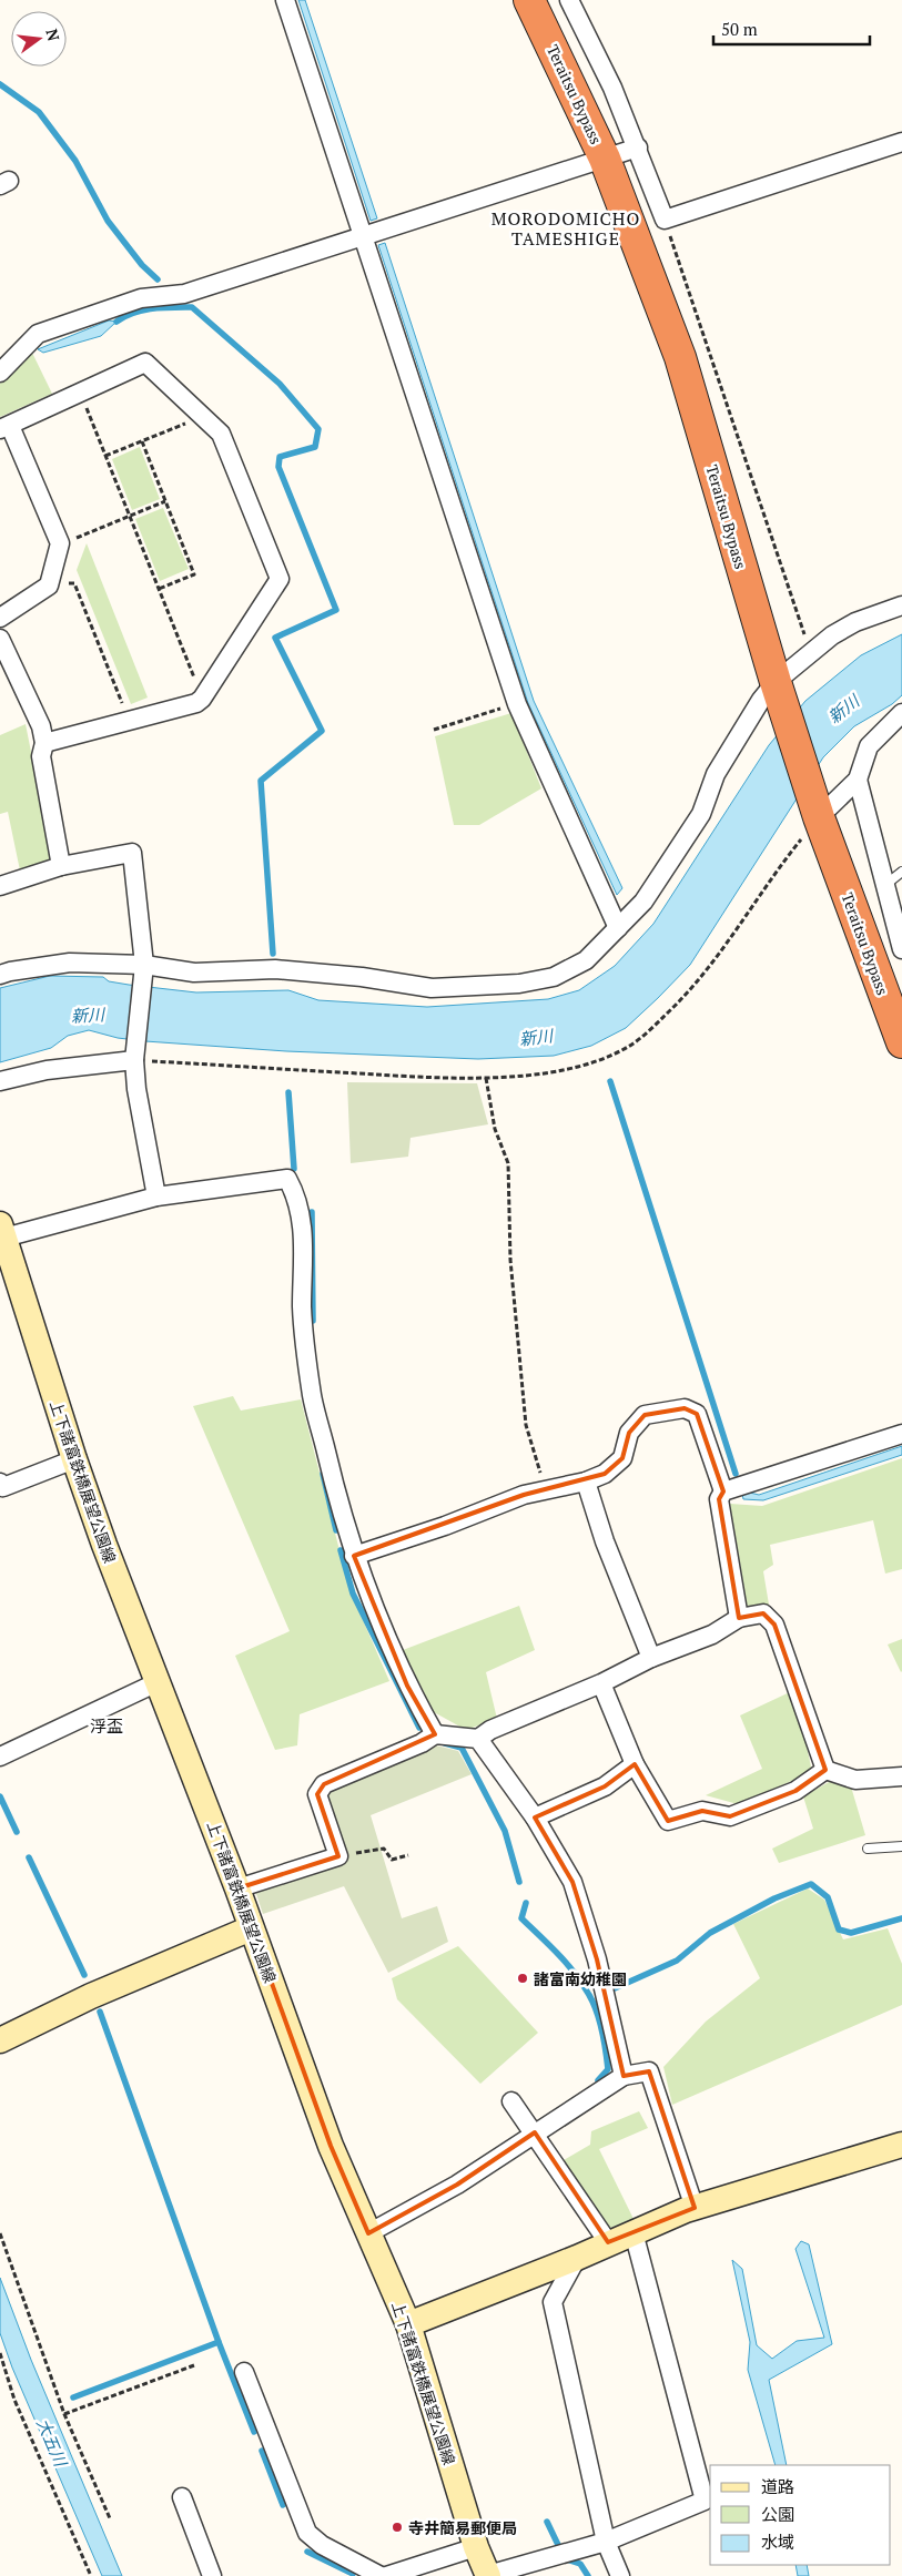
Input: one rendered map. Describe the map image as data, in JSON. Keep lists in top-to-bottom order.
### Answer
{
  "streets": {
    "highway": ["Teraitsu Bypass"],
    "street": ["上下諸富鉄橋展望公園線"]
  },
  "districts": ["MORODOMICHO TAMESHIGE", "浮盃"],
  "water": ["新川", "大五川"],
  "places": ["諸富南幼稚園", "寺井簡易郵便局"],
  "legend": ["道路", "公園", "水域"],
  "scale_bar": "50 m",
  "north": "right"
}
